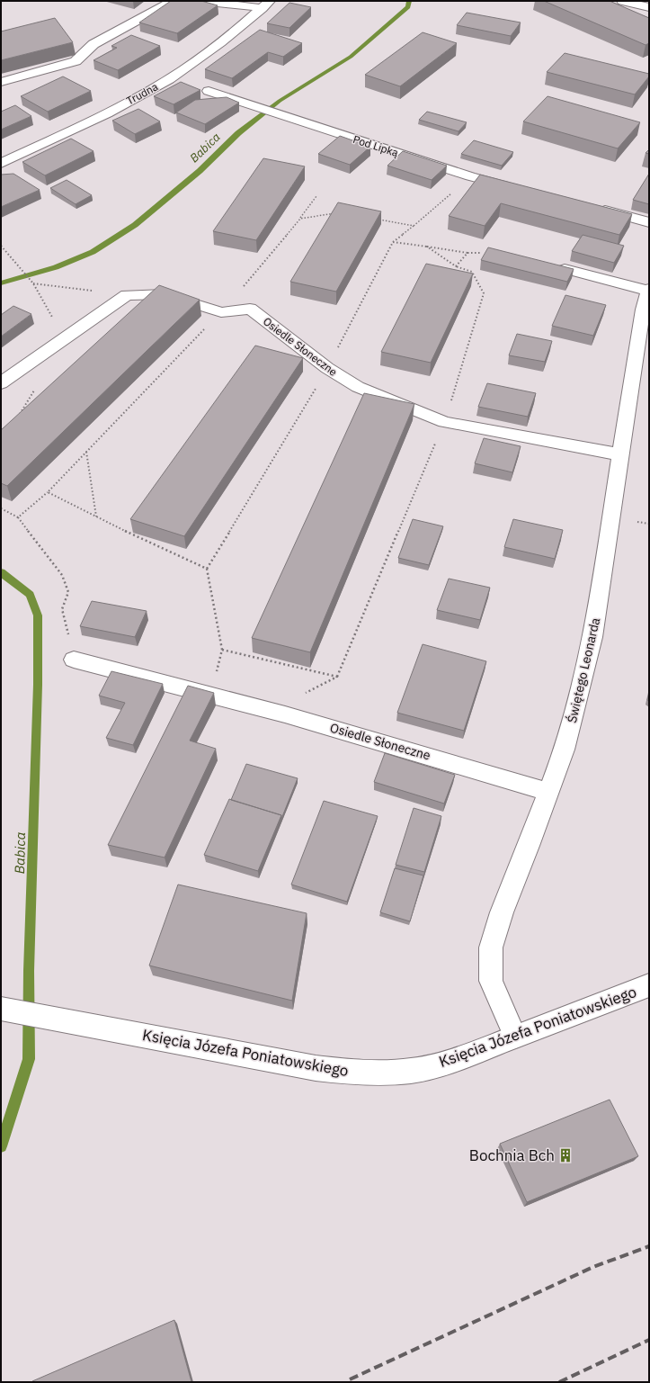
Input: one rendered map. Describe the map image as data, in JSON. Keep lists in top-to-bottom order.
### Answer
{
  "streets": {
    "street": [
      "Trudna",
      "Pod Lipką",
      "Osiedle Słoneczne",
      "Świętego Leonarda",
      "Księcia Józefa Poniatowskiego"
    ]
  },
  "crossings": [
    ["Osiedle Słoneczne", "Świętego Leonarda"],
    ["Świętego Leonarda", "Księcia Józefa Poniatowskiego"]
  ],
  "water": ["Babica"],
  "places": {
    "building": ["Bochnia Bch"]
  }
}
